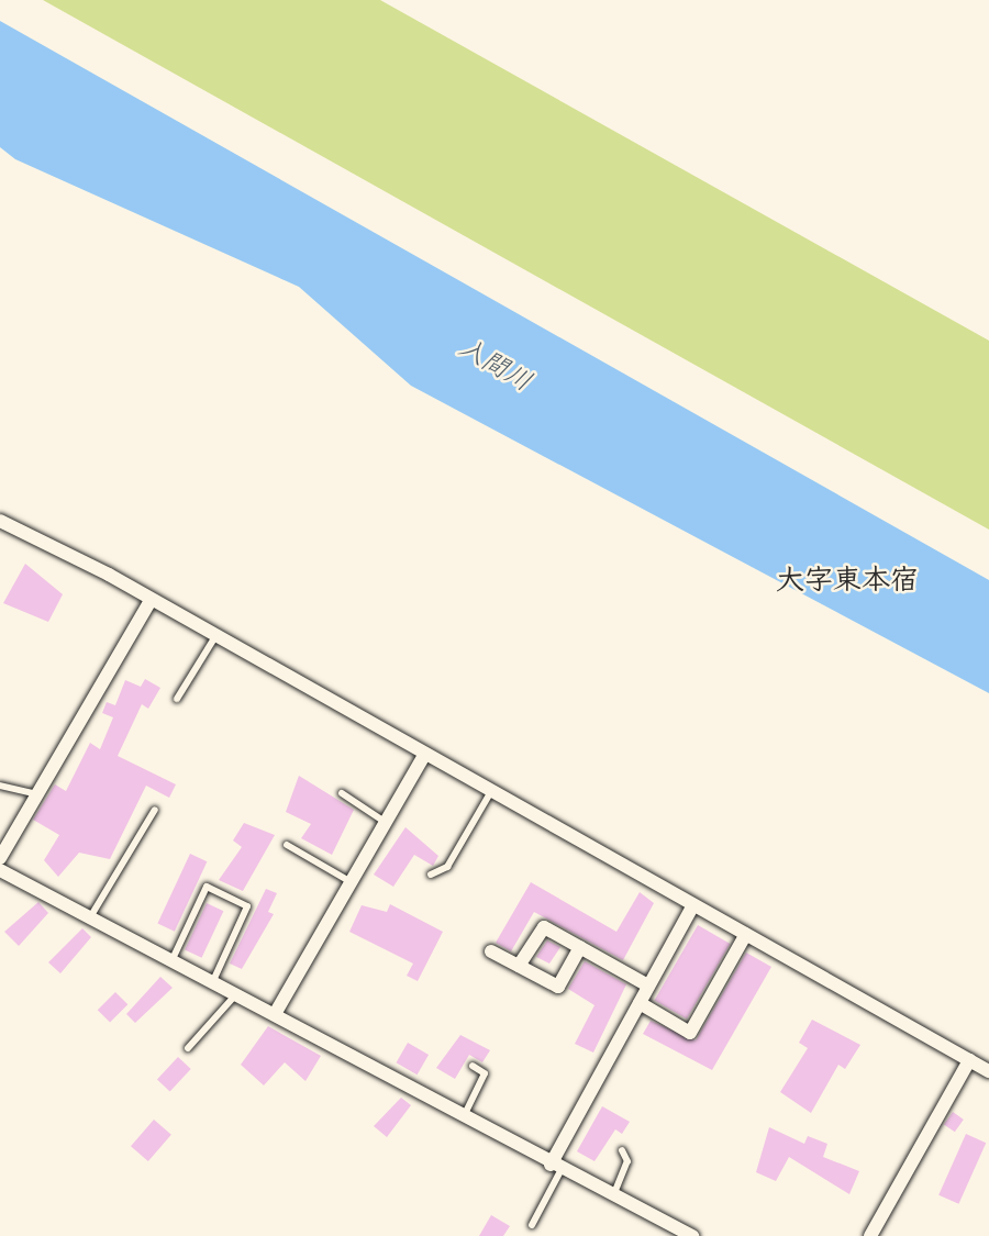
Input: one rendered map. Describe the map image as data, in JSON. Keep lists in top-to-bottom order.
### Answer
{
  "districts": ["大字東本宿"],
  "water": ["入間川"]
}
